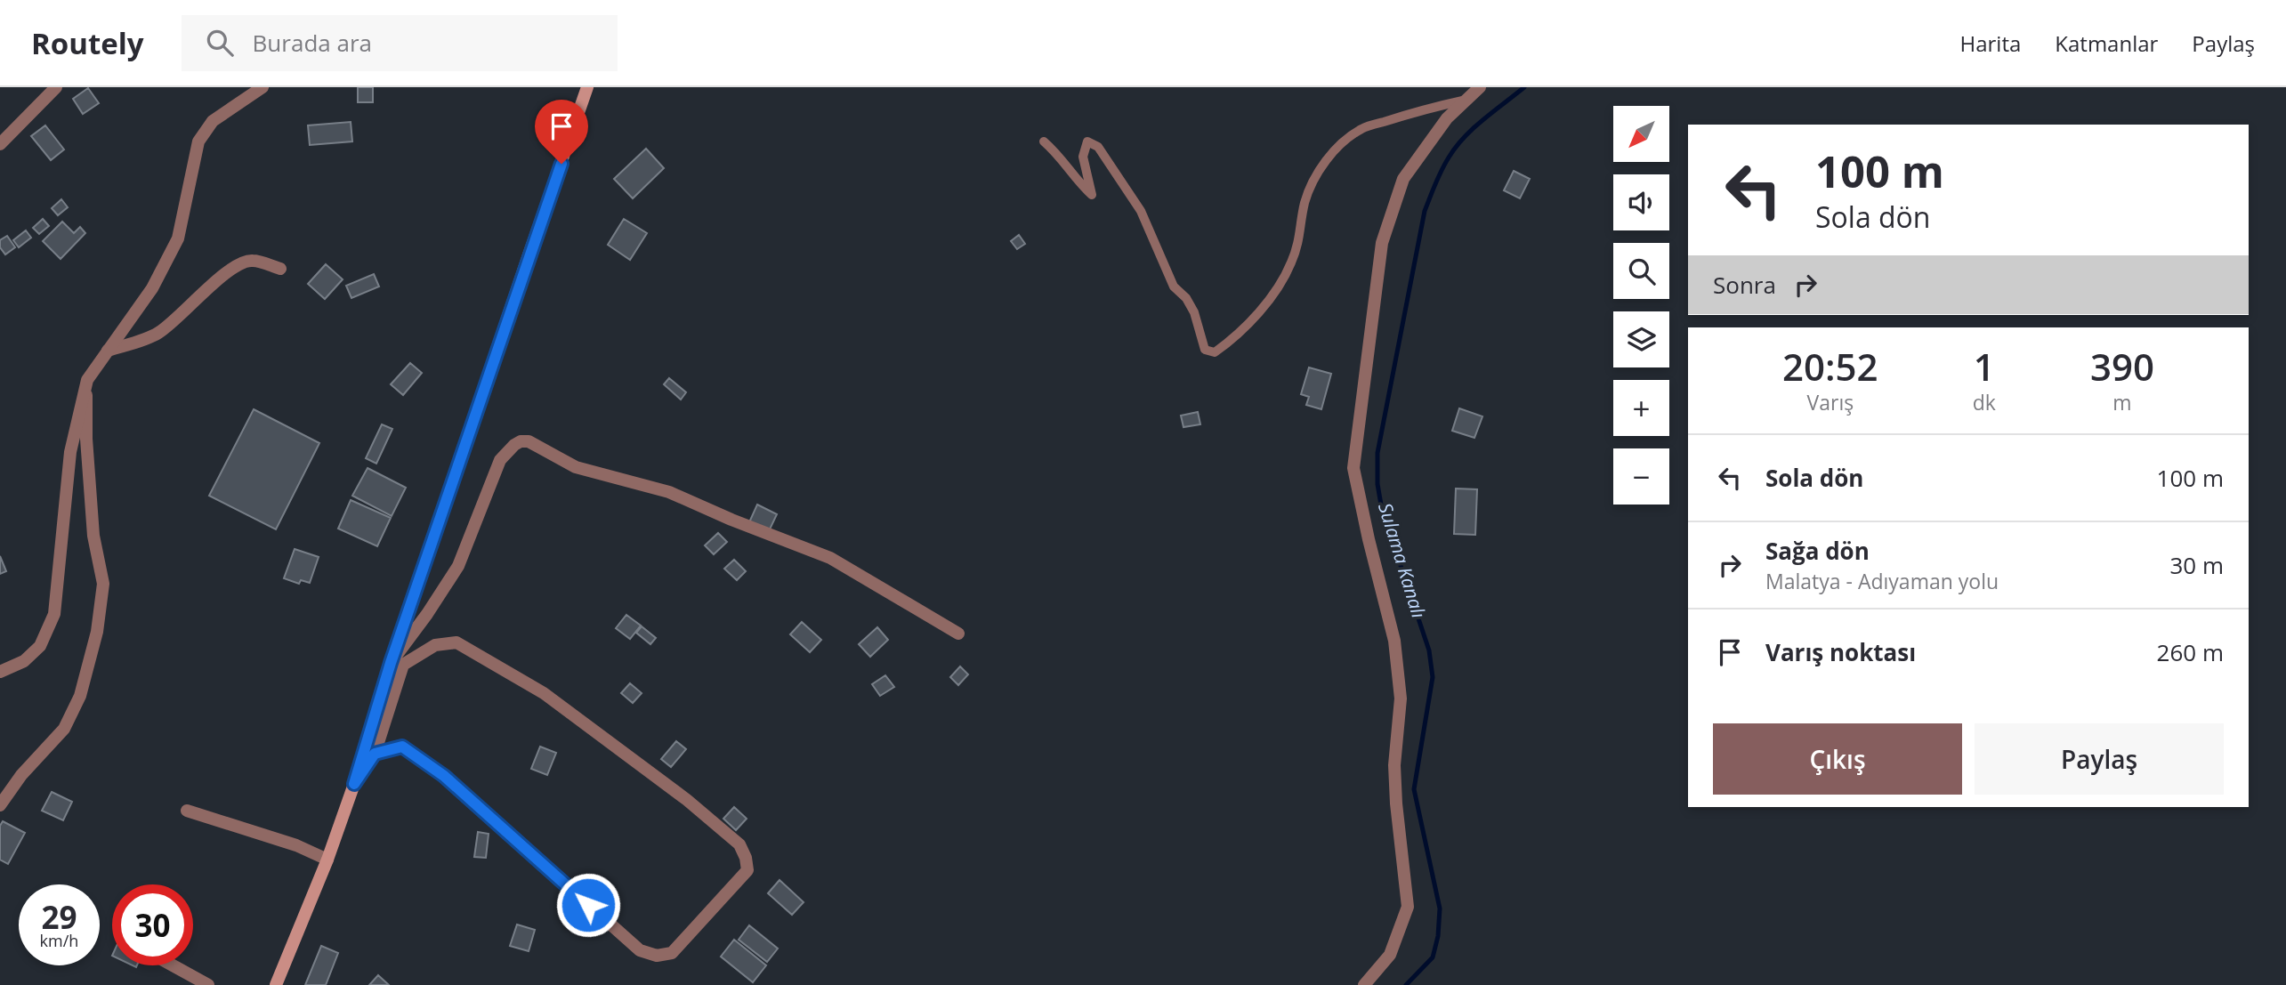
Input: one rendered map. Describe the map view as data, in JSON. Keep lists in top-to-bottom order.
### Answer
{
  "water": ["Sulama Kanalı"],
  "north": "bottom left",
  "page": {
    "header": "Routely",
    "search": "Burada ara",
    "nav": ["Harita", "Katmanlar", "Paylaş"],
    "map_buttons": ["+", "−"],
    "turn": ["100 m", "Sola dön"],
    "then": "Sonra",
    "eta": [
      "20:52",
      "Varış",
      "1",
      "dk",
      "390",
      "m"
    ],
    "list": [
      {
        "name": "Sola dön",
        "value": "100 m"
      },
      {
        "name": "Sağa dön",
        "note": "Malatya - Adıyaman yolu",
        "value": "30 m"
      },
      {
        "name": "Varış noktası",
        "value": "260 m"
      }
    ],
    "buttons": ["Çıkış", "Paylaş"],
    "speed": "29 km/h",
    "limit": "30"
  }
}
